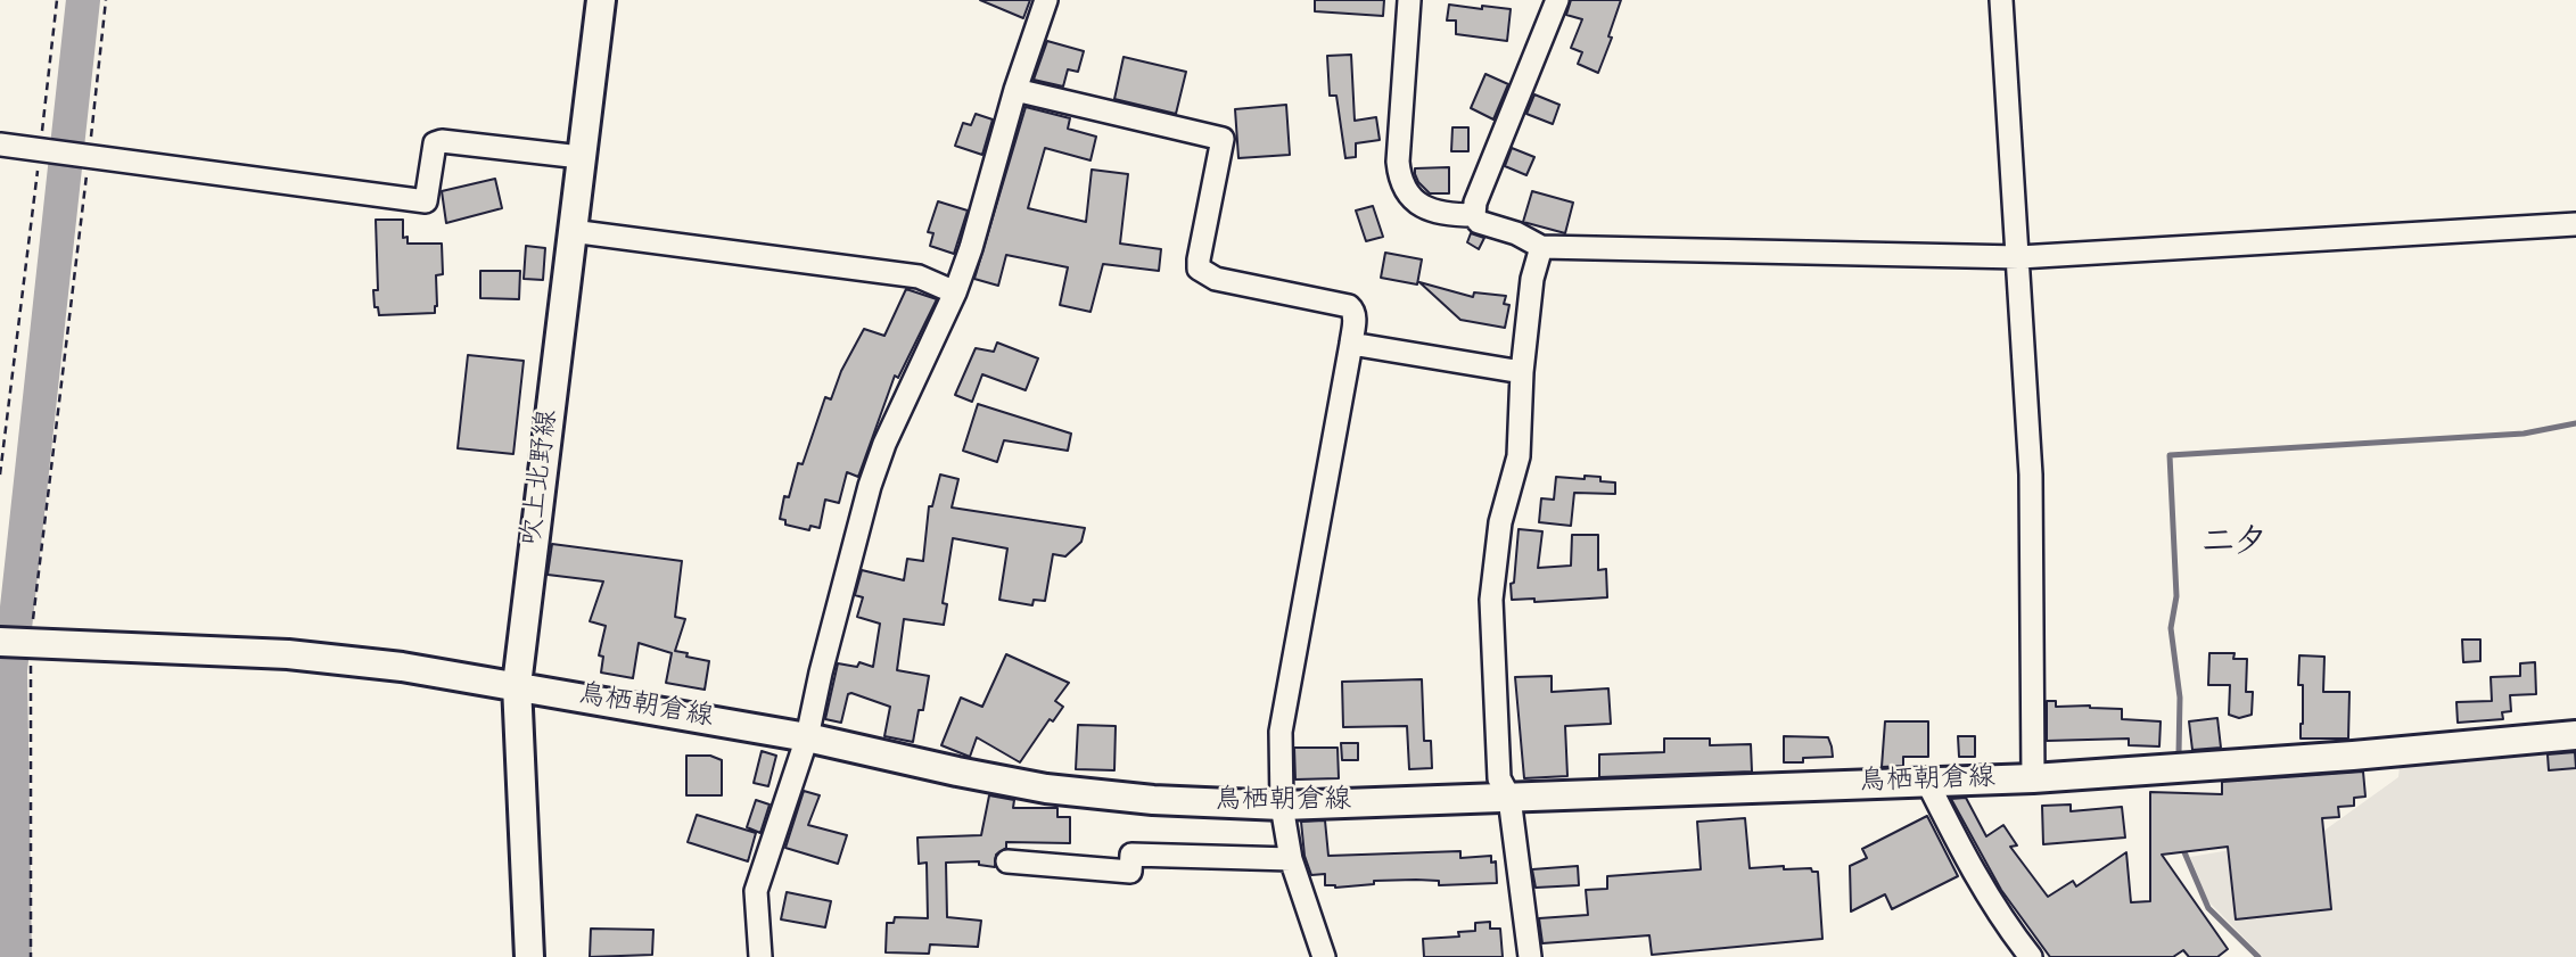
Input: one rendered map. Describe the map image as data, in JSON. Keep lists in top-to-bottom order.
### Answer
{
  "streets": {
    "main road": ["吹上北野線", "鳥栖朝倉線"]
  },
  "crossings": [
    ["吹上北野線", "鳥栖朝倉線"]
  ],
  "districts": ["二夕"]
}
